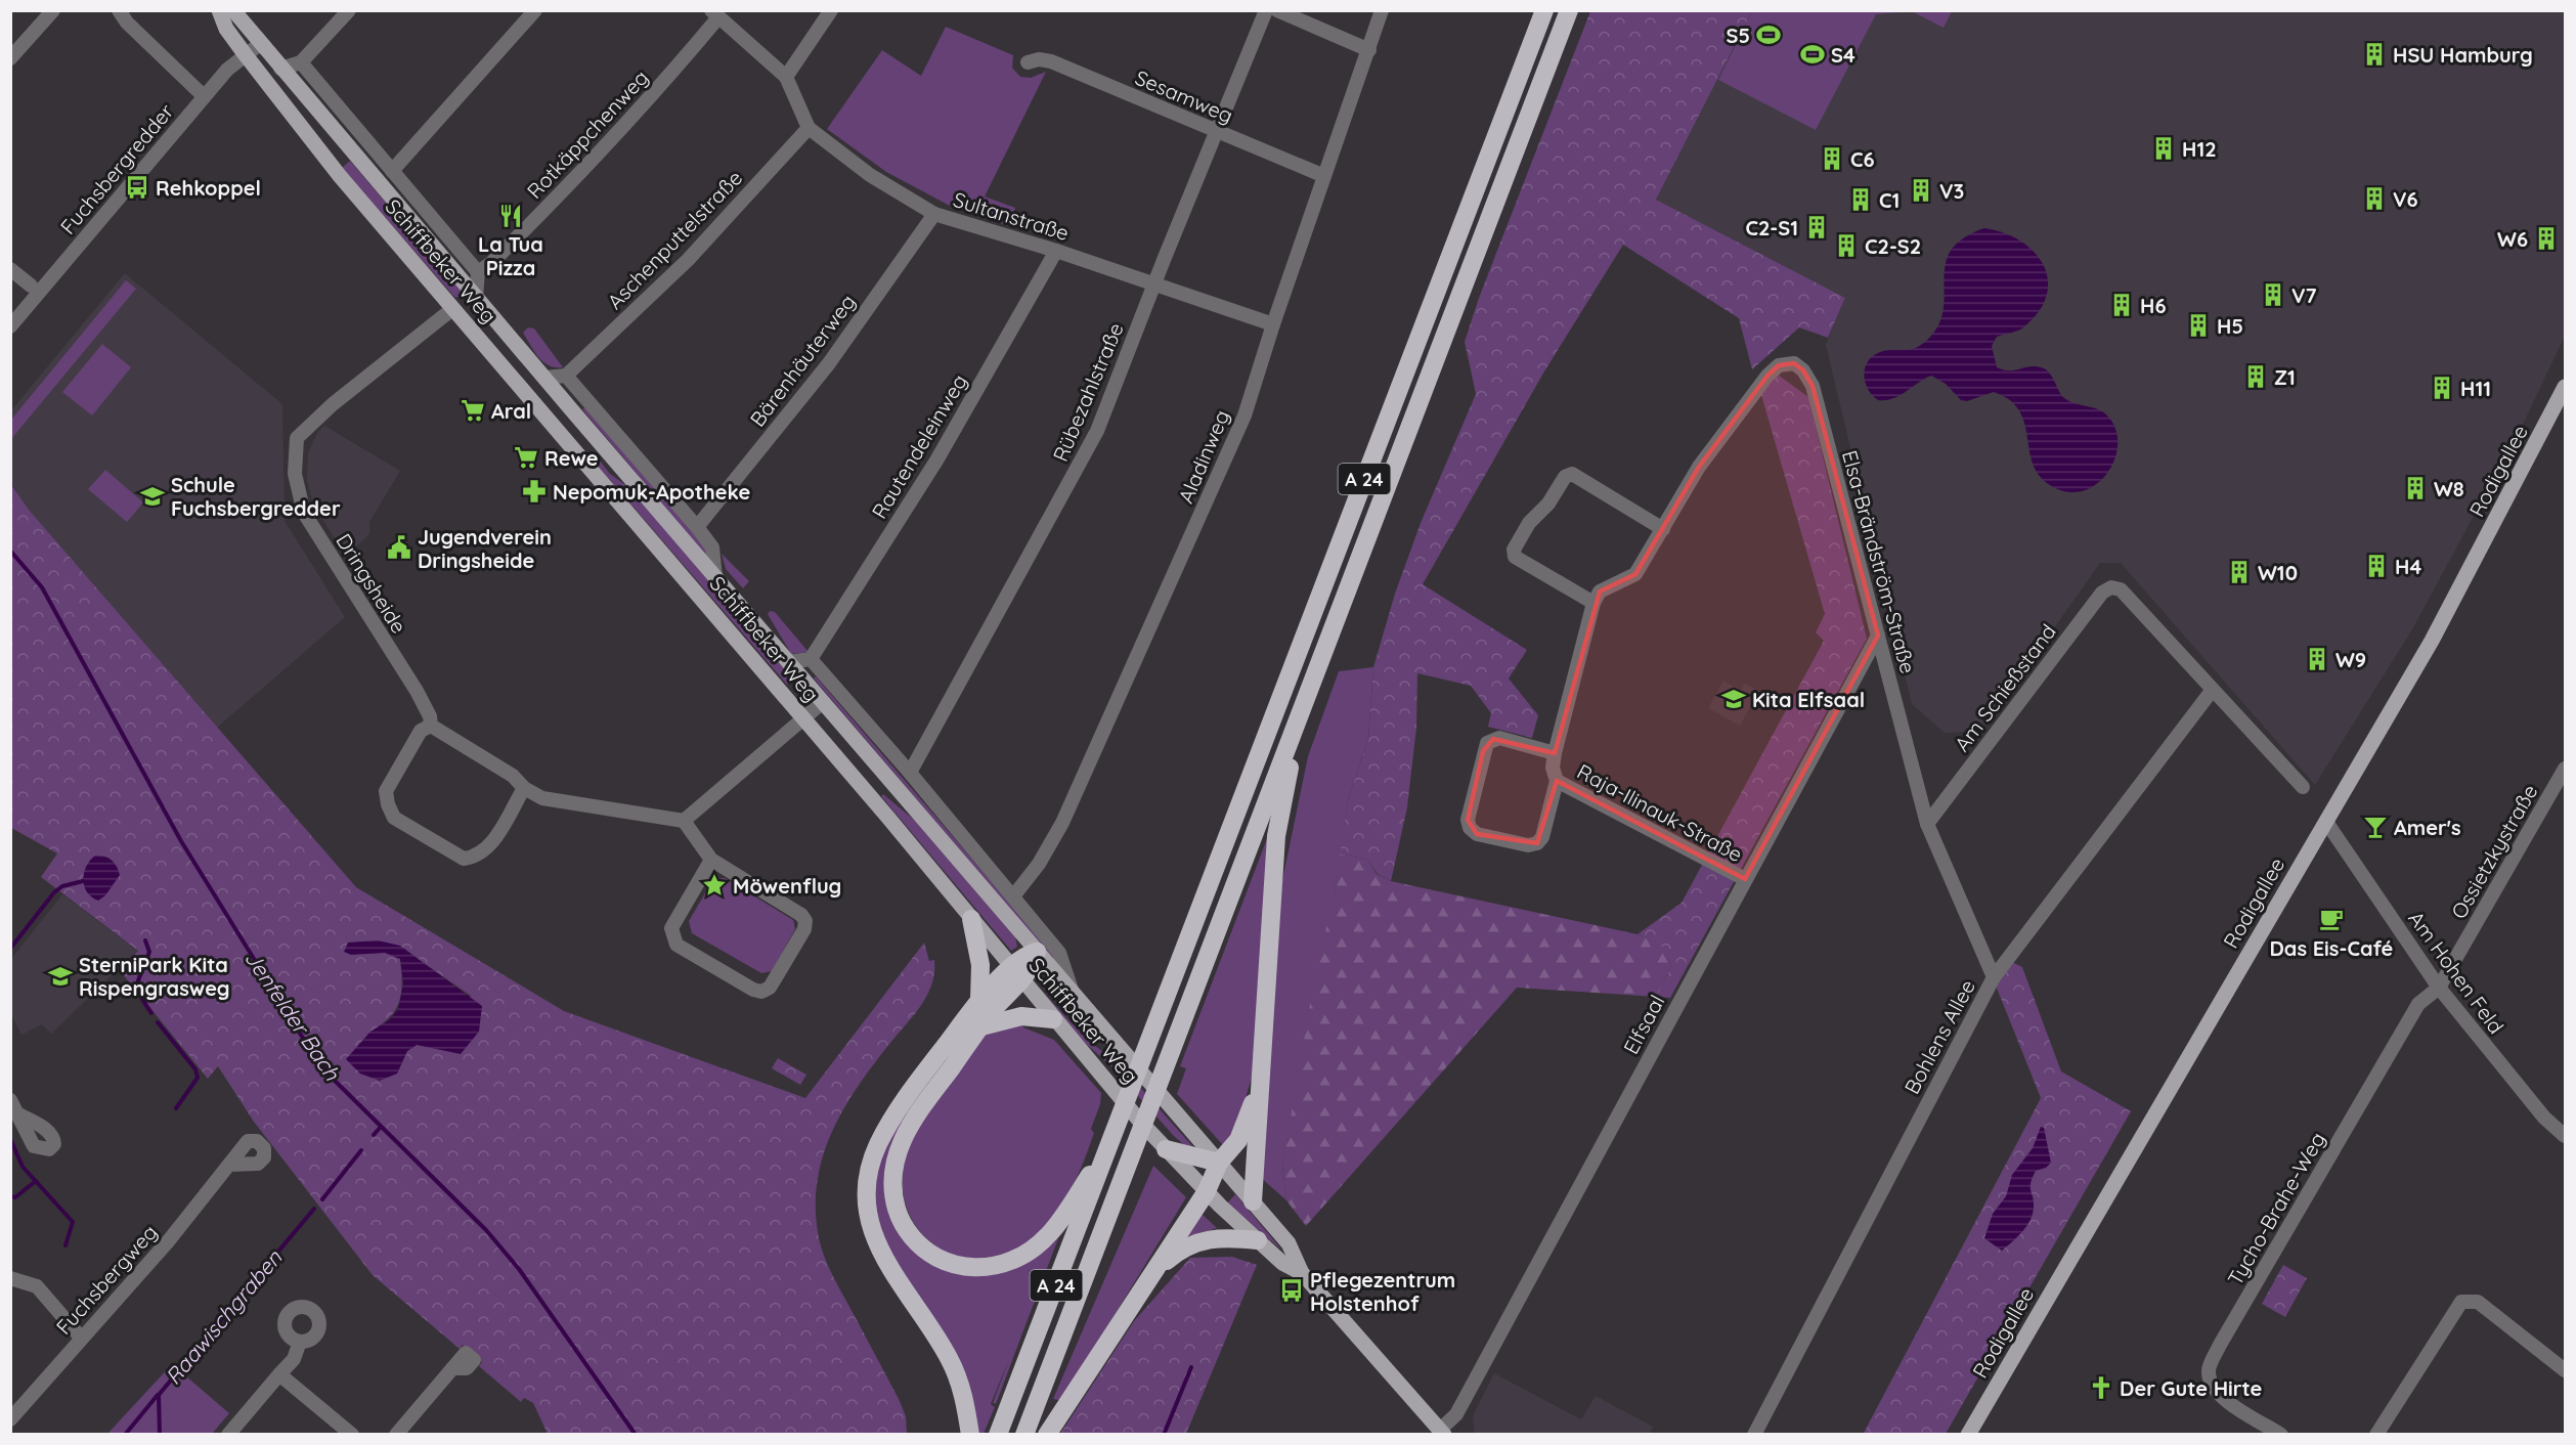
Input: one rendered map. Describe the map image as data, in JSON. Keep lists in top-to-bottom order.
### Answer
{
  "streets": {
    "highway": ["A 24"],
    "main road": ["Schiffbeker Weg", "Rodigallee"],
    "street": [
      "Sesamweg",
      "Rotkäppchenweg",
      "Fuchsbergredder",
      "Sultanstraße",
      "Aschenputtelstraße",
      "Bärenhäuterweg",
      "Rübezahlstraße",
      "Rautendeleinweg",
      "Aladinweg",
      "Elsa-Brändström-Straße",
      "Dringsheide",
      "Am Schießstand",
      "Raja-Ilinauk-Straße",
      "Ossietzkystraße",
      "Am Hohen Feld",
      "Elfsaal",
      "Bohlens Allee",
      "Tycho-Brahe-Weg",
      "Fuchsbergweg"
    ]
  },
  "crossings": [
    ["Sesamweg", "Rübezahlstraße"],
    ["Sesamweg", "Aladinweg"],
    ["Rotkäppchenweg", "Schiffbeker Weg"],
    ["Fuchsbergredder", "Schiffbeker Weg"],
    ["Sultanstraße", "Aschenputtelstraße"],
    ["Sultanstraße", "Bärenhäuterweg"],
    ["Sultanstraße", "Rübezahlstraße"],
    ["Sultanstraße", "Rautendeleinweg"],
    ["Sultanstraße", "Aladinweg"],
    ["Aschenputtelstraße", "Schiffbeker Weg"],
    ["Schiffbeker Weg", "Bärenhäuterweg"],
    ["Schiffbeker Weg", "Rübezahlstraße"],
    ["Schiffbeker Weg", "Rautendeleinweg"],
    ["Schiffbeker Weg", "Aladinweg"],
    ["Schiffbeker Weg", "Dringsheide"],
    ["Schiffbeker Weg", "Elfsaal"],
    ["Rodigallee", "Am Hohen Feld"],
    ["Elsa-Brändström-Straße", "Am Schießstand"],
    ["Elsa-Brändström-Straße", "Elfsaal"],
    ["Elsa-Brändström-Straße", "Bohlens Allee"],
    ["Am Schießstand", "Bohlens Allee"],
    ["Raja-Ilinauk-Straße", "Elfsaal"],
    ["Ossietzkystraße", "Am Hohen Feld"],
    ["Ossietzkystraße", "Tycho-Brahe-Weg"],
    ["Am Hohen Feld", "Tycho-Brahe-Weg"]
  ],
  "water": ["Jenfelder Bach", "Raawischgraben"],
  "places": {
    "sports": ["S5", "S4"],
    "building": [
      "HSU Hamburg",
      "H12",
      "C6",
      "V3",
      "V6",
      "C1",
      "C2-S1",
      "W6",
      "C2-S2",
      "V7",
      "H6",
      "H5",
      "Z1",
      "H11",
      "W8",
      "H4",
      "W10",
      "W9"
    ],
    "bus stop": ["Rehkoppel", "Pflegezentrum Holstenhof"],
    "restaurant": ["La Tua Pizza"],
    "supermarket": ["Aral", "Rewe"],
    "pharmacy": ["Nepomuk-Apotheke"],
    "school or university": ["Schule Fuchsbergredder", "Kita Elfsaal", "SterniPark Kita Rispengrasweg"],
    "public building": ["Jugendverein Dringsheide"],
    "bar": ["Amer's"],
    "place": ["Möwenflug"],
    "cafe": ["Das Eis-Café"],
    "church": ["Der Gute Hirte"]
  }
}
